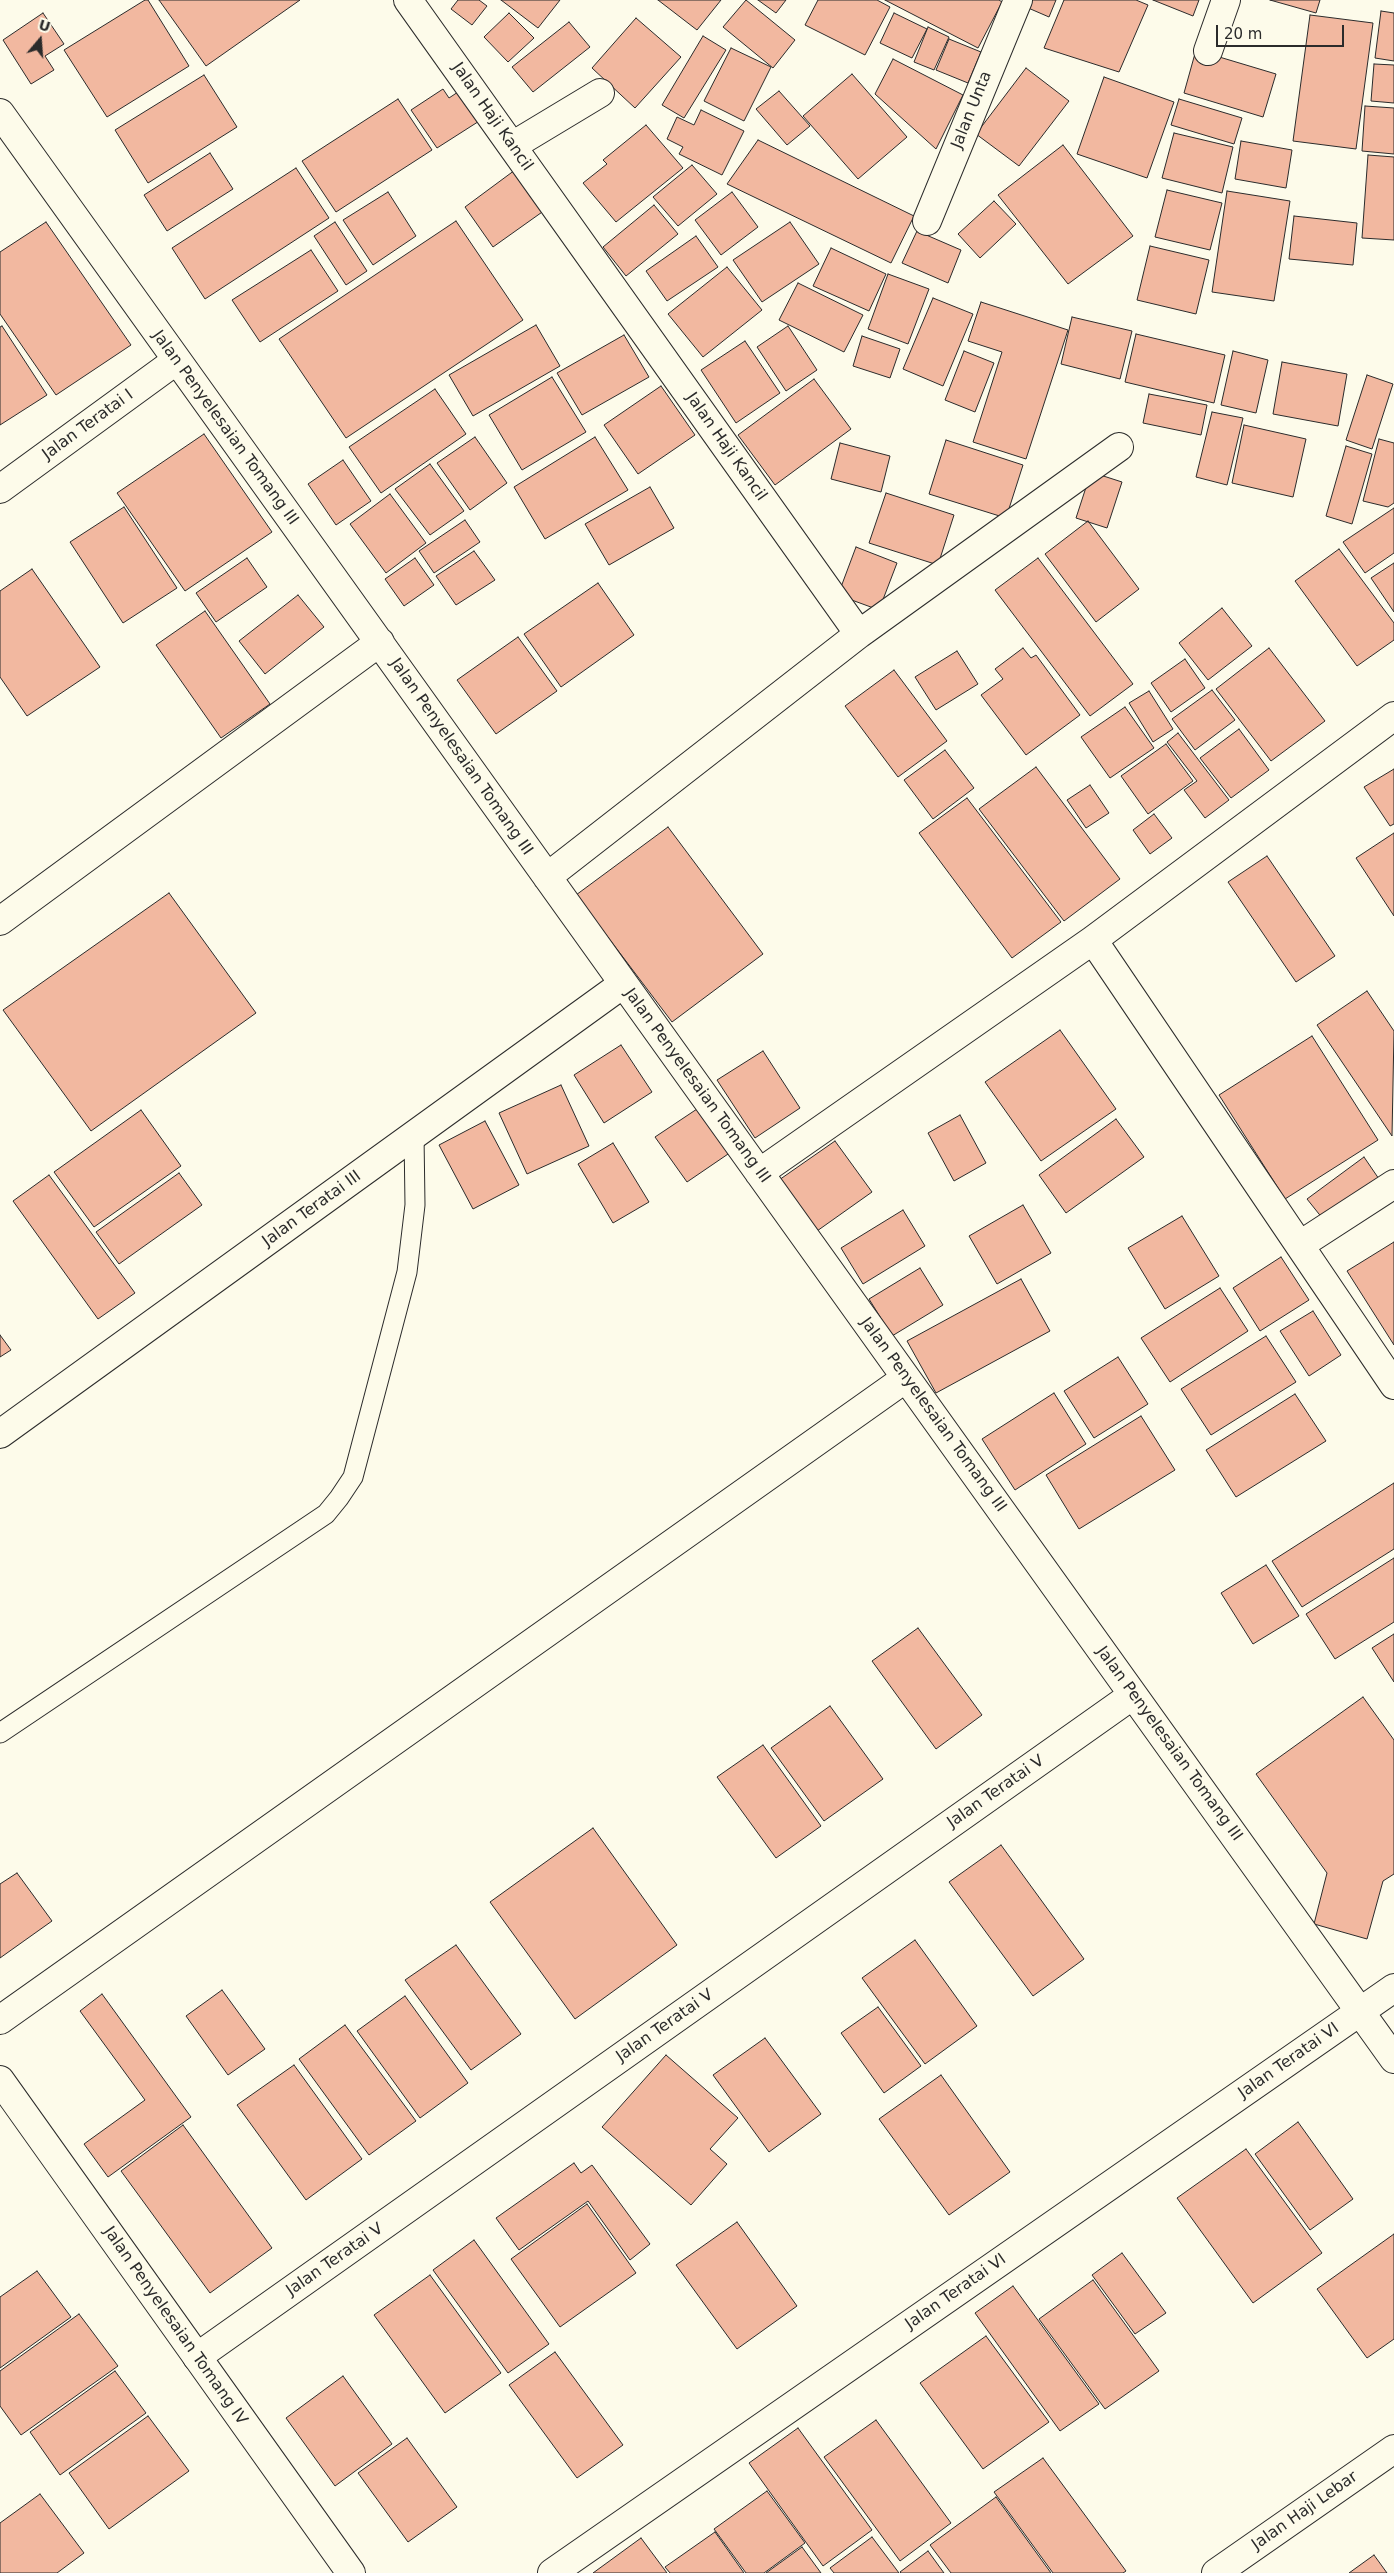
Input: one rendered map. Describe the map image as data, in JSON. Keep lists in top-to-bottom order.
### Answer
{
  "streets": {
    "street": [
      "Jalan Unta",
      "Jalan Haji Kancil",
      "Jalan Teratai I",
      "Jalan Penyelesaian Tomang III",
      "Jalan Teratai III",
      "Jalan Teratai V",
      "Jalan Teratai VI",
      "Jalan Penyelesaian Tomang IV",
      "Jalan Haji Lebar"
    ]
  },
  "crossings": [
    ["Jalan Teratai I", "Jalan Penyelesaian Tomang III"],
    ["Jalan Penyelesaian Tomang III", "Jalan Teratai III"],
    ["Jalan Penyelesaian Tomang III", "Jalan Teratai V"],
    ["Jalan Penyelesaian Tomang III", "Jalan Teratai VI"],
    ["Jalan Teratai V", "Jalan Penyelesaian Tomang IV"]
  ],
  "scale_bar": "20 m",
  "north": "top"
}
